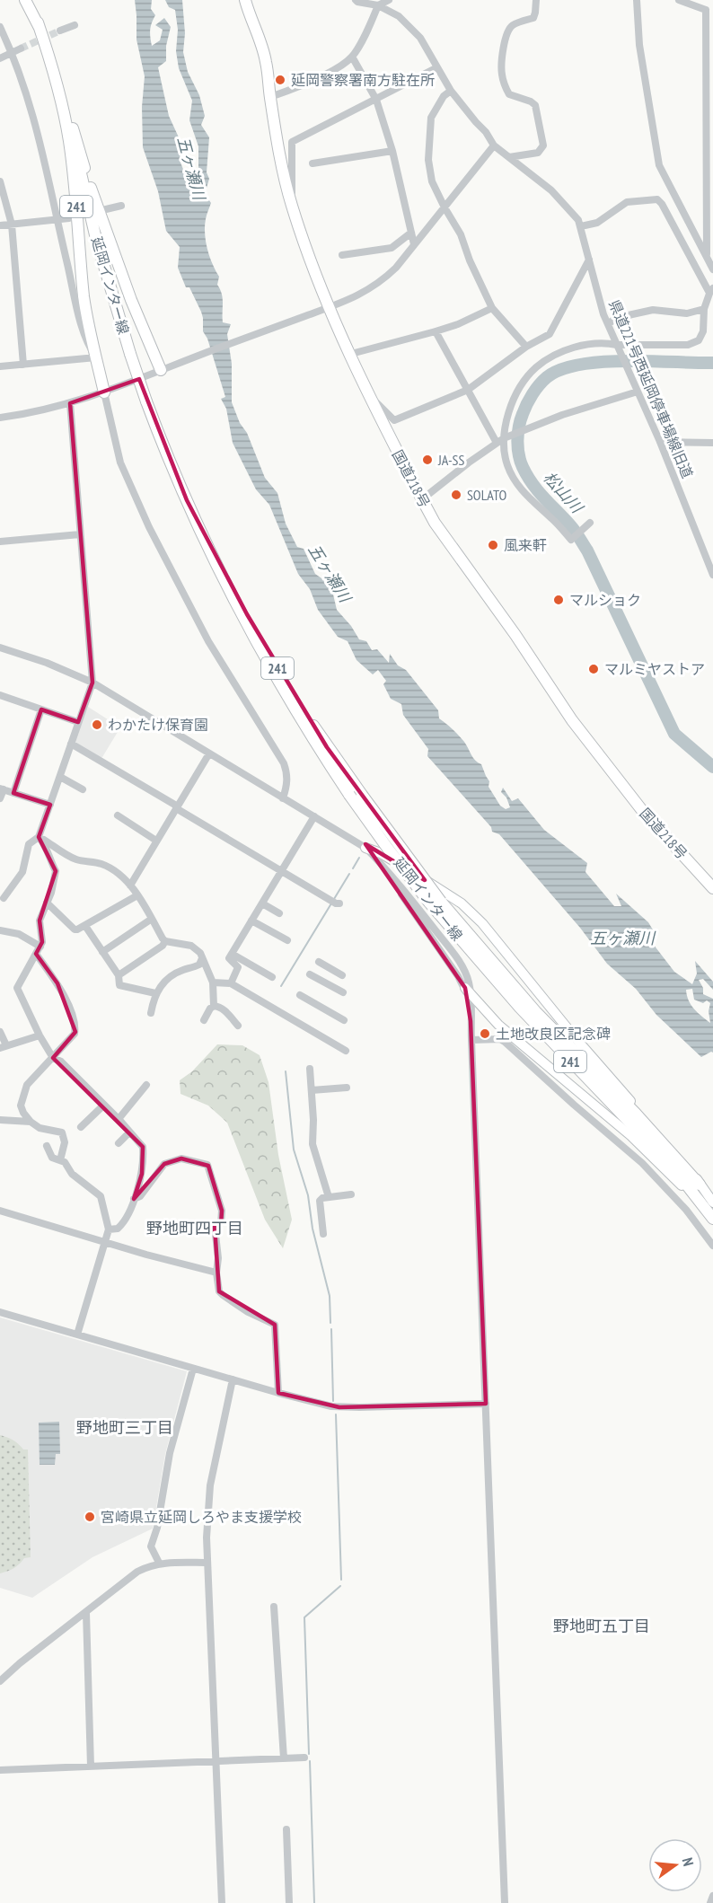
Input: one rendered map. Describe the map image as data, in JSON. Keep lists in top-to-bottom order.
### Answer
{
  "streets": {
    "highway": ["241", "延岡インター線", "国道218号"],
    "street": ["県道221号西延岡停車場線旧道"]
  },
  "crossings": [
    ["241", "延岡インター線"]
  ],
  "districts": ["野地町四丁目", "野地町三丁目", "野地町五丁目"],
  "water": ["五ヶ瀬川", "松山川"],
  "places": [
    "延岡警察署南方駐在所",
    "JA-SS",
    "SOLATO",
    "風来軒",
    "マルショク",
    "マルミヤストア",
    "わかたけ保育園",
    "土地改良区記念碑",
    "宮崎県立延岡しろやま支援学校"
  ],
  "north": "right"
}
